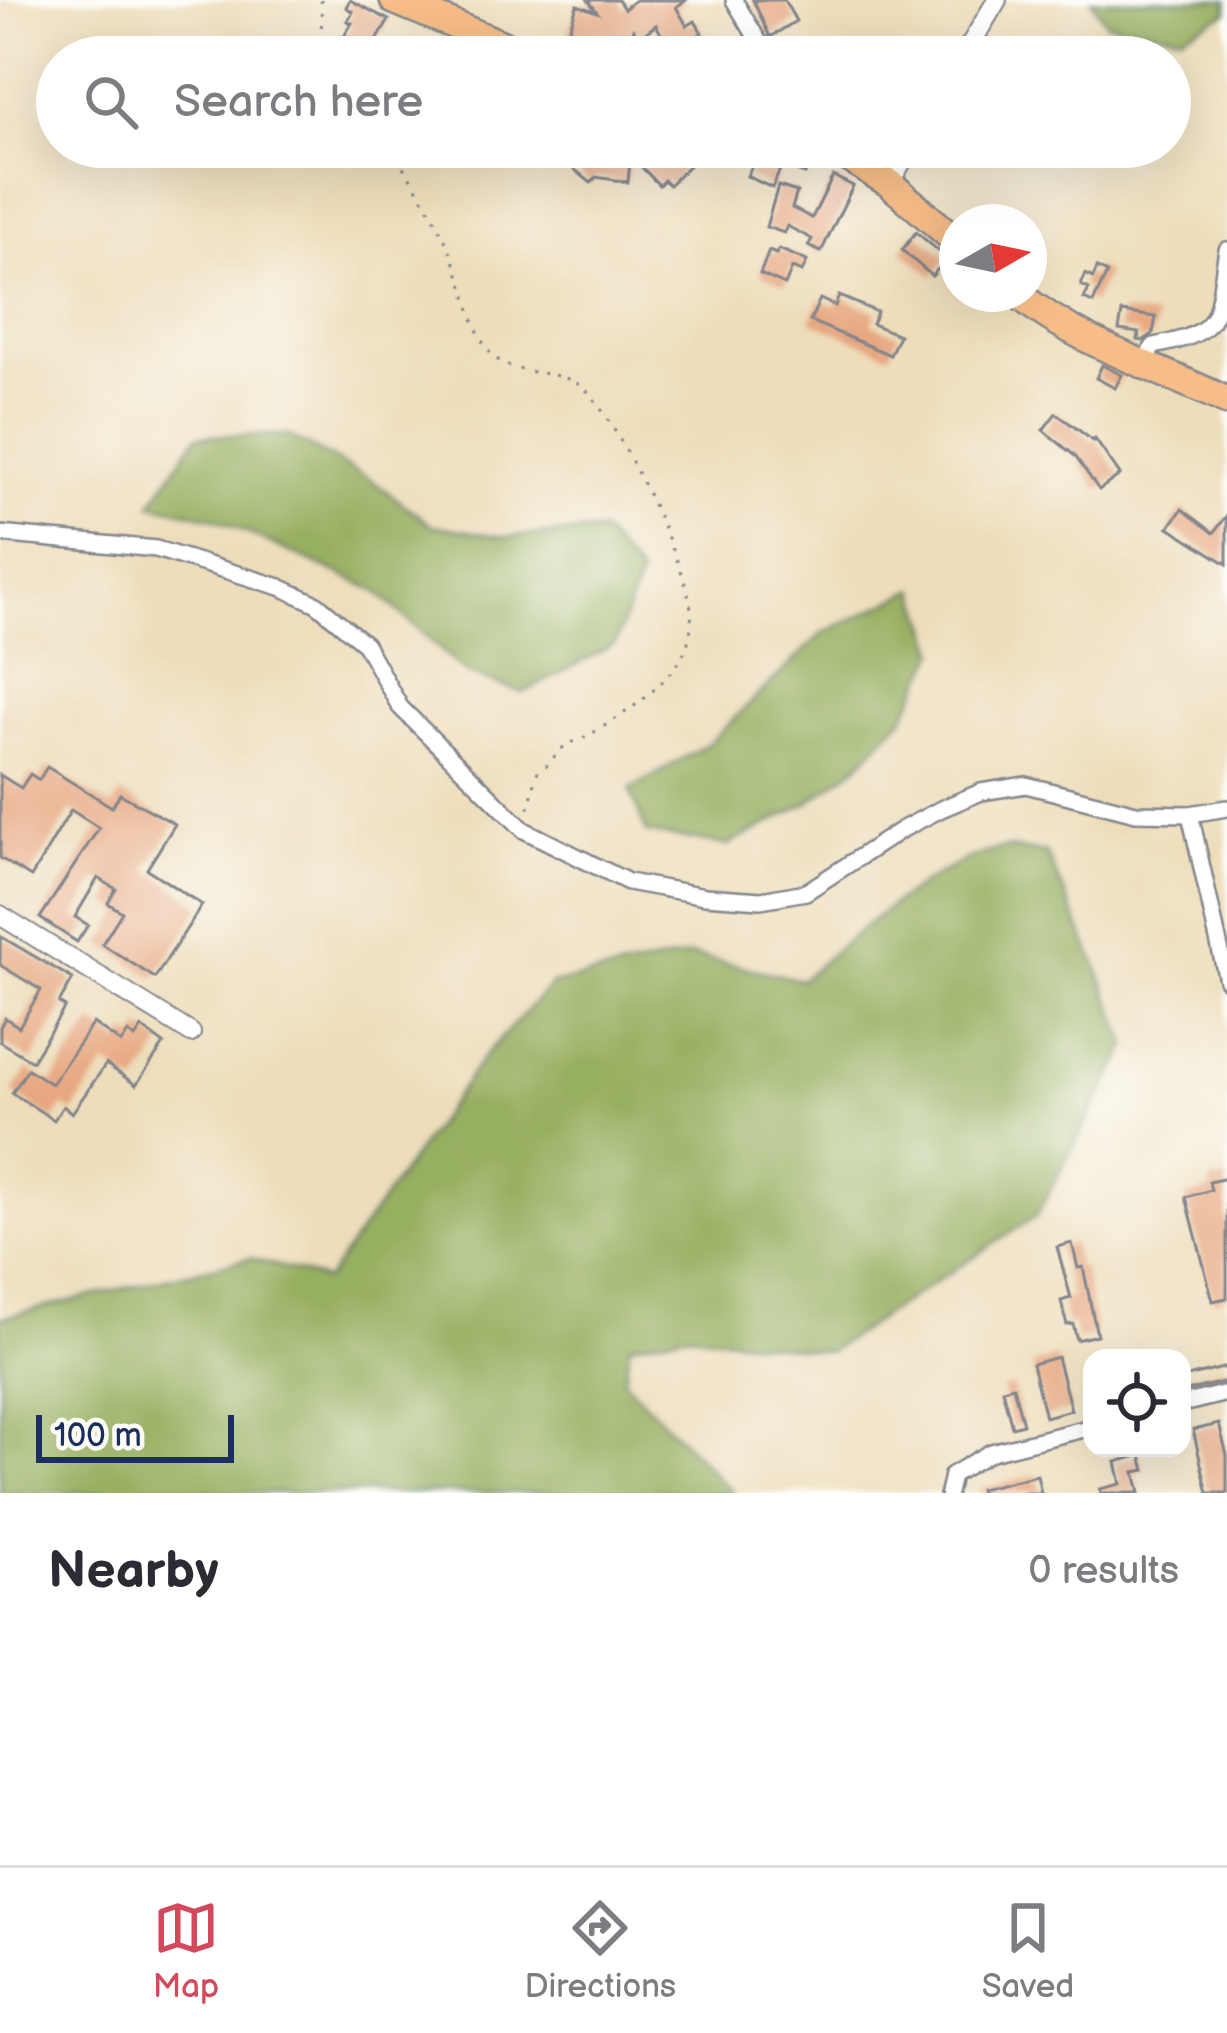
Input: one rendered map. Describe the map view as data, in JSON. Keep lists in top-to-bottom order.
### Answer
{
  "scale_bar": "100 m",
  "north": "right",
  "page": {
    "search": "Search here",
    "scale": "100 m",
    "heading": ["Nearby", "0 results"],
    "nav": ["Map", "Directions", "Saved"]
  }
}
